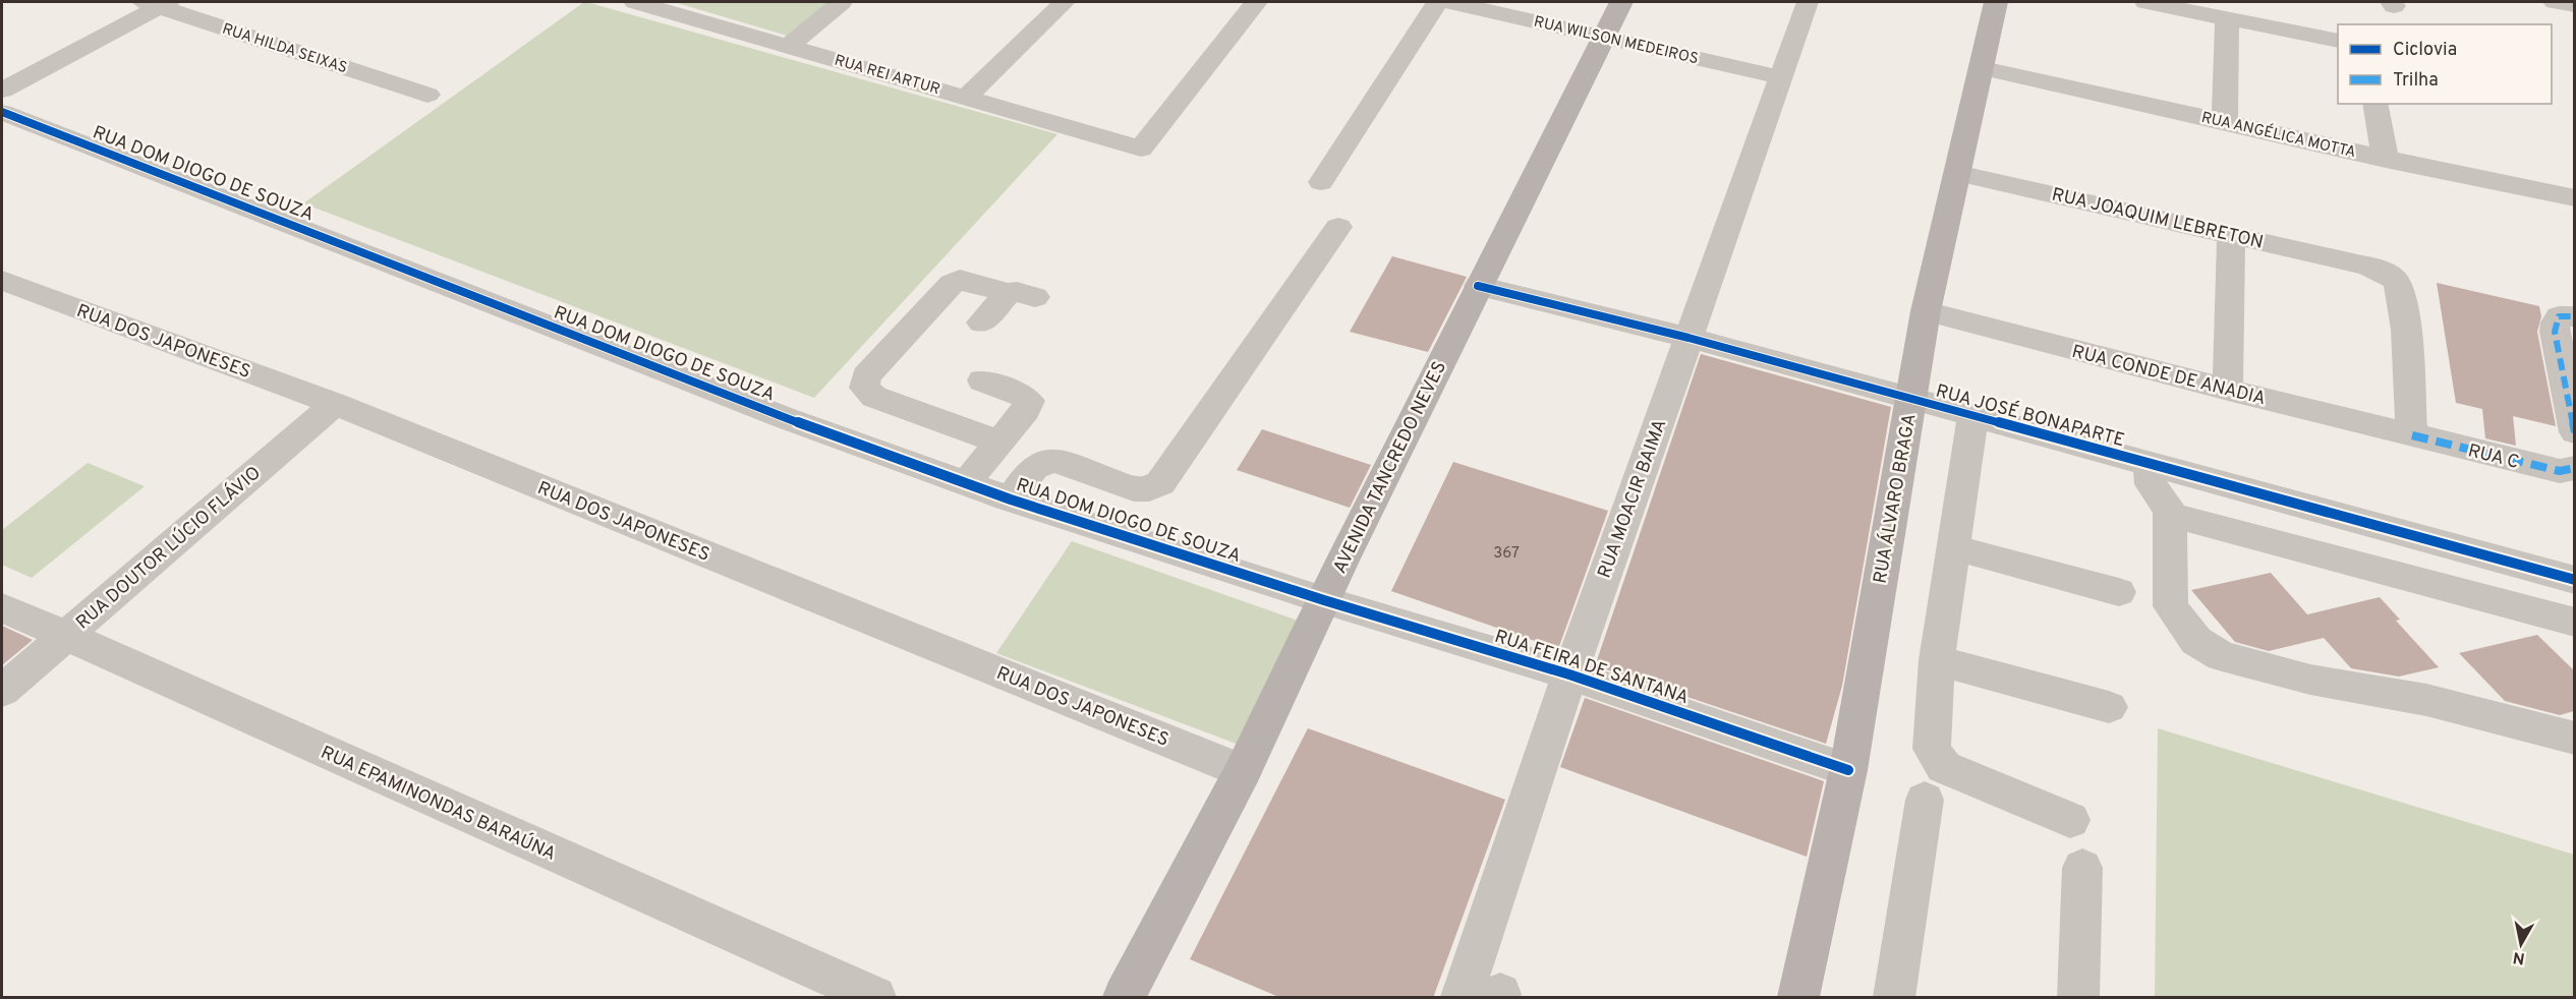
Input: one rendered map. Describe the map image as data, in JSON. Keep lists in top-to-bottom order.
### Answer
{
  "streets": {
    "main road": ["AVENIDA TANCREDO NEVES", "RUA ÁLVARO BRAGA"],
    "street": [
      "RUA WILSON MEDEIROS",
      "RUA HILDA SEIXAS",
      "RUA REI ARTUR",
      "RUA ANGÉLICA MOTTA",
      "RUA DOM DIOGO DE SOUZA",
      "RUA JOAQUIM LEBRETON",
      "RUA DOS JAPONESES",
      "RUA CONDE DE ANADIA",
      "RUA JOSÉ BONAPARTE",
      "RUA C",
      "RUA MOACIR BAIMA",
      "RUA DOUTOR LÚCIO FLÁVIO",
      "RUA FEIRA DE SANTANA",
      "RUA EPAMINONDAS BARAÚNA"
    ]
  },
  "crossings": [
    ["RUA WILSON MEDEIROS", "AVENIDA TANCREDO NEVES"],
    ["RUA WILSON MEDEIROS", "RUA MOACIR BAIMA"],
    ["RUA ANGÉLICA MOTTA", "RUA ÁLVARO BRAGA"],
    ["RUA DOM DIOGO DE SOUZA", "AVENIDA TANCREDO NEVES"],
    ["RUA DOM DIOGO DE SOUZA", "RUA FEIRA DE SANTANA"],
    ["RUA JOAQUIM LEBRETON", "RUA CONDE DE ANADIA"],
    ["RUA JOAQUIM LEBRETON", "RUA C"],
    ["RUA JOAQUIM LEBRETON", "RUA ÁLVARO BRAGA"],
    ["RUA DOS JAPONESES", "AVENIDA TANCREDO NEVES"],
    ["RUA DOS JAPONESES", "RUA DOUTOR LÚCIO FLÁVIO"],
    ["RUA CONDE DE ANADIA", "RUA C"],
    ["RUA CONDE DE ANADIA", "RUA ÁLVARO BRAGA"],
    ["RUA JOSÉ BONAPARTE", "AVENIDA TANCREDO NEVES"],
    ["RUA JOSÉ BONAPARTE", "RUA MOACIR BAIMA"],
    ["RUA JOSÉ BONAPARTE", "RUA ÁLVARO BRAGA"],
    ["AVENIDA TANCREDO NEVES", "RUA FEIRA DE SANTANA"],
    ["RUA MOACIR BAIMA", "RUA FEIRA DE SANTANA"],
    ["RUA ÁLVARO BRAGA", "RUA FEIRA DE SANTANA"],
    ["RUA DOUTOR LÚCIO FLÁVIO", "RUA EPAMINONDAS BARAÚNA"]
  ],
  "house_numbers": ["367"],
  "legend": ["Ciclovia", "Trilha"],
  "north": "bottom"
}
